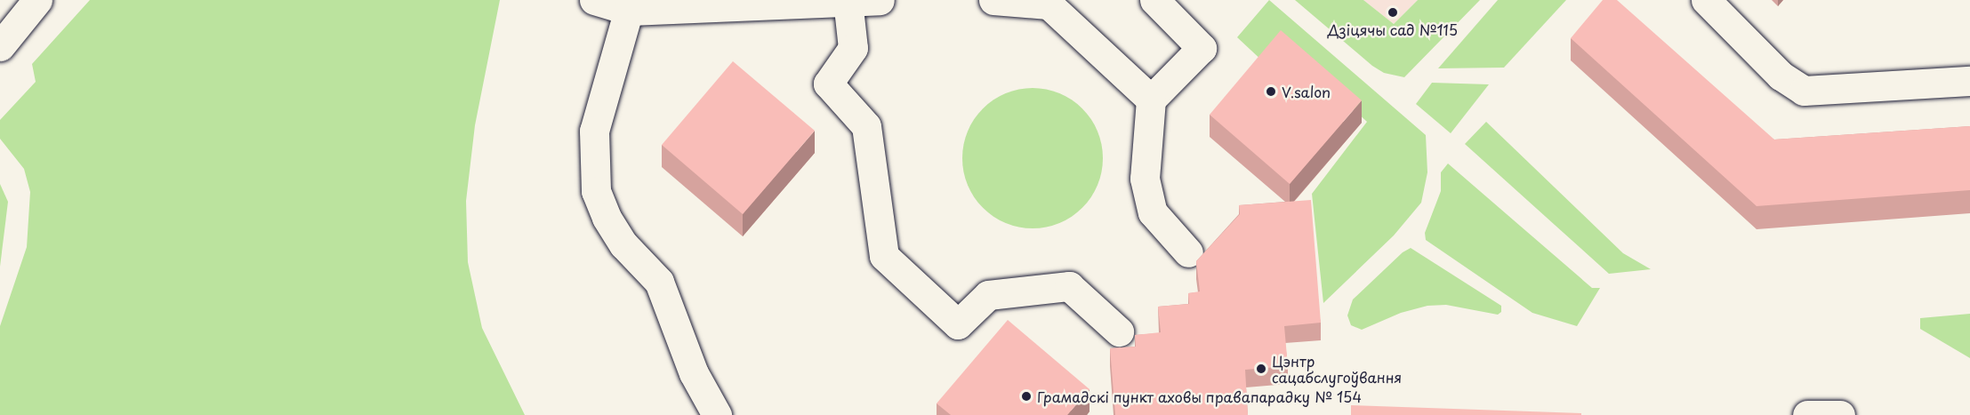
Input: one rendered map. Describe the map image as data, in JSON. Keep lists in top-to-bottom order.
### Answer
{
  "places": [
    "Дзіцячы сад №115",
    "V.salon",
    "Цэнтр сацабслугоўвання",
    "Грамадскі пункт аховы правапарадку № 154"
  ]
}
